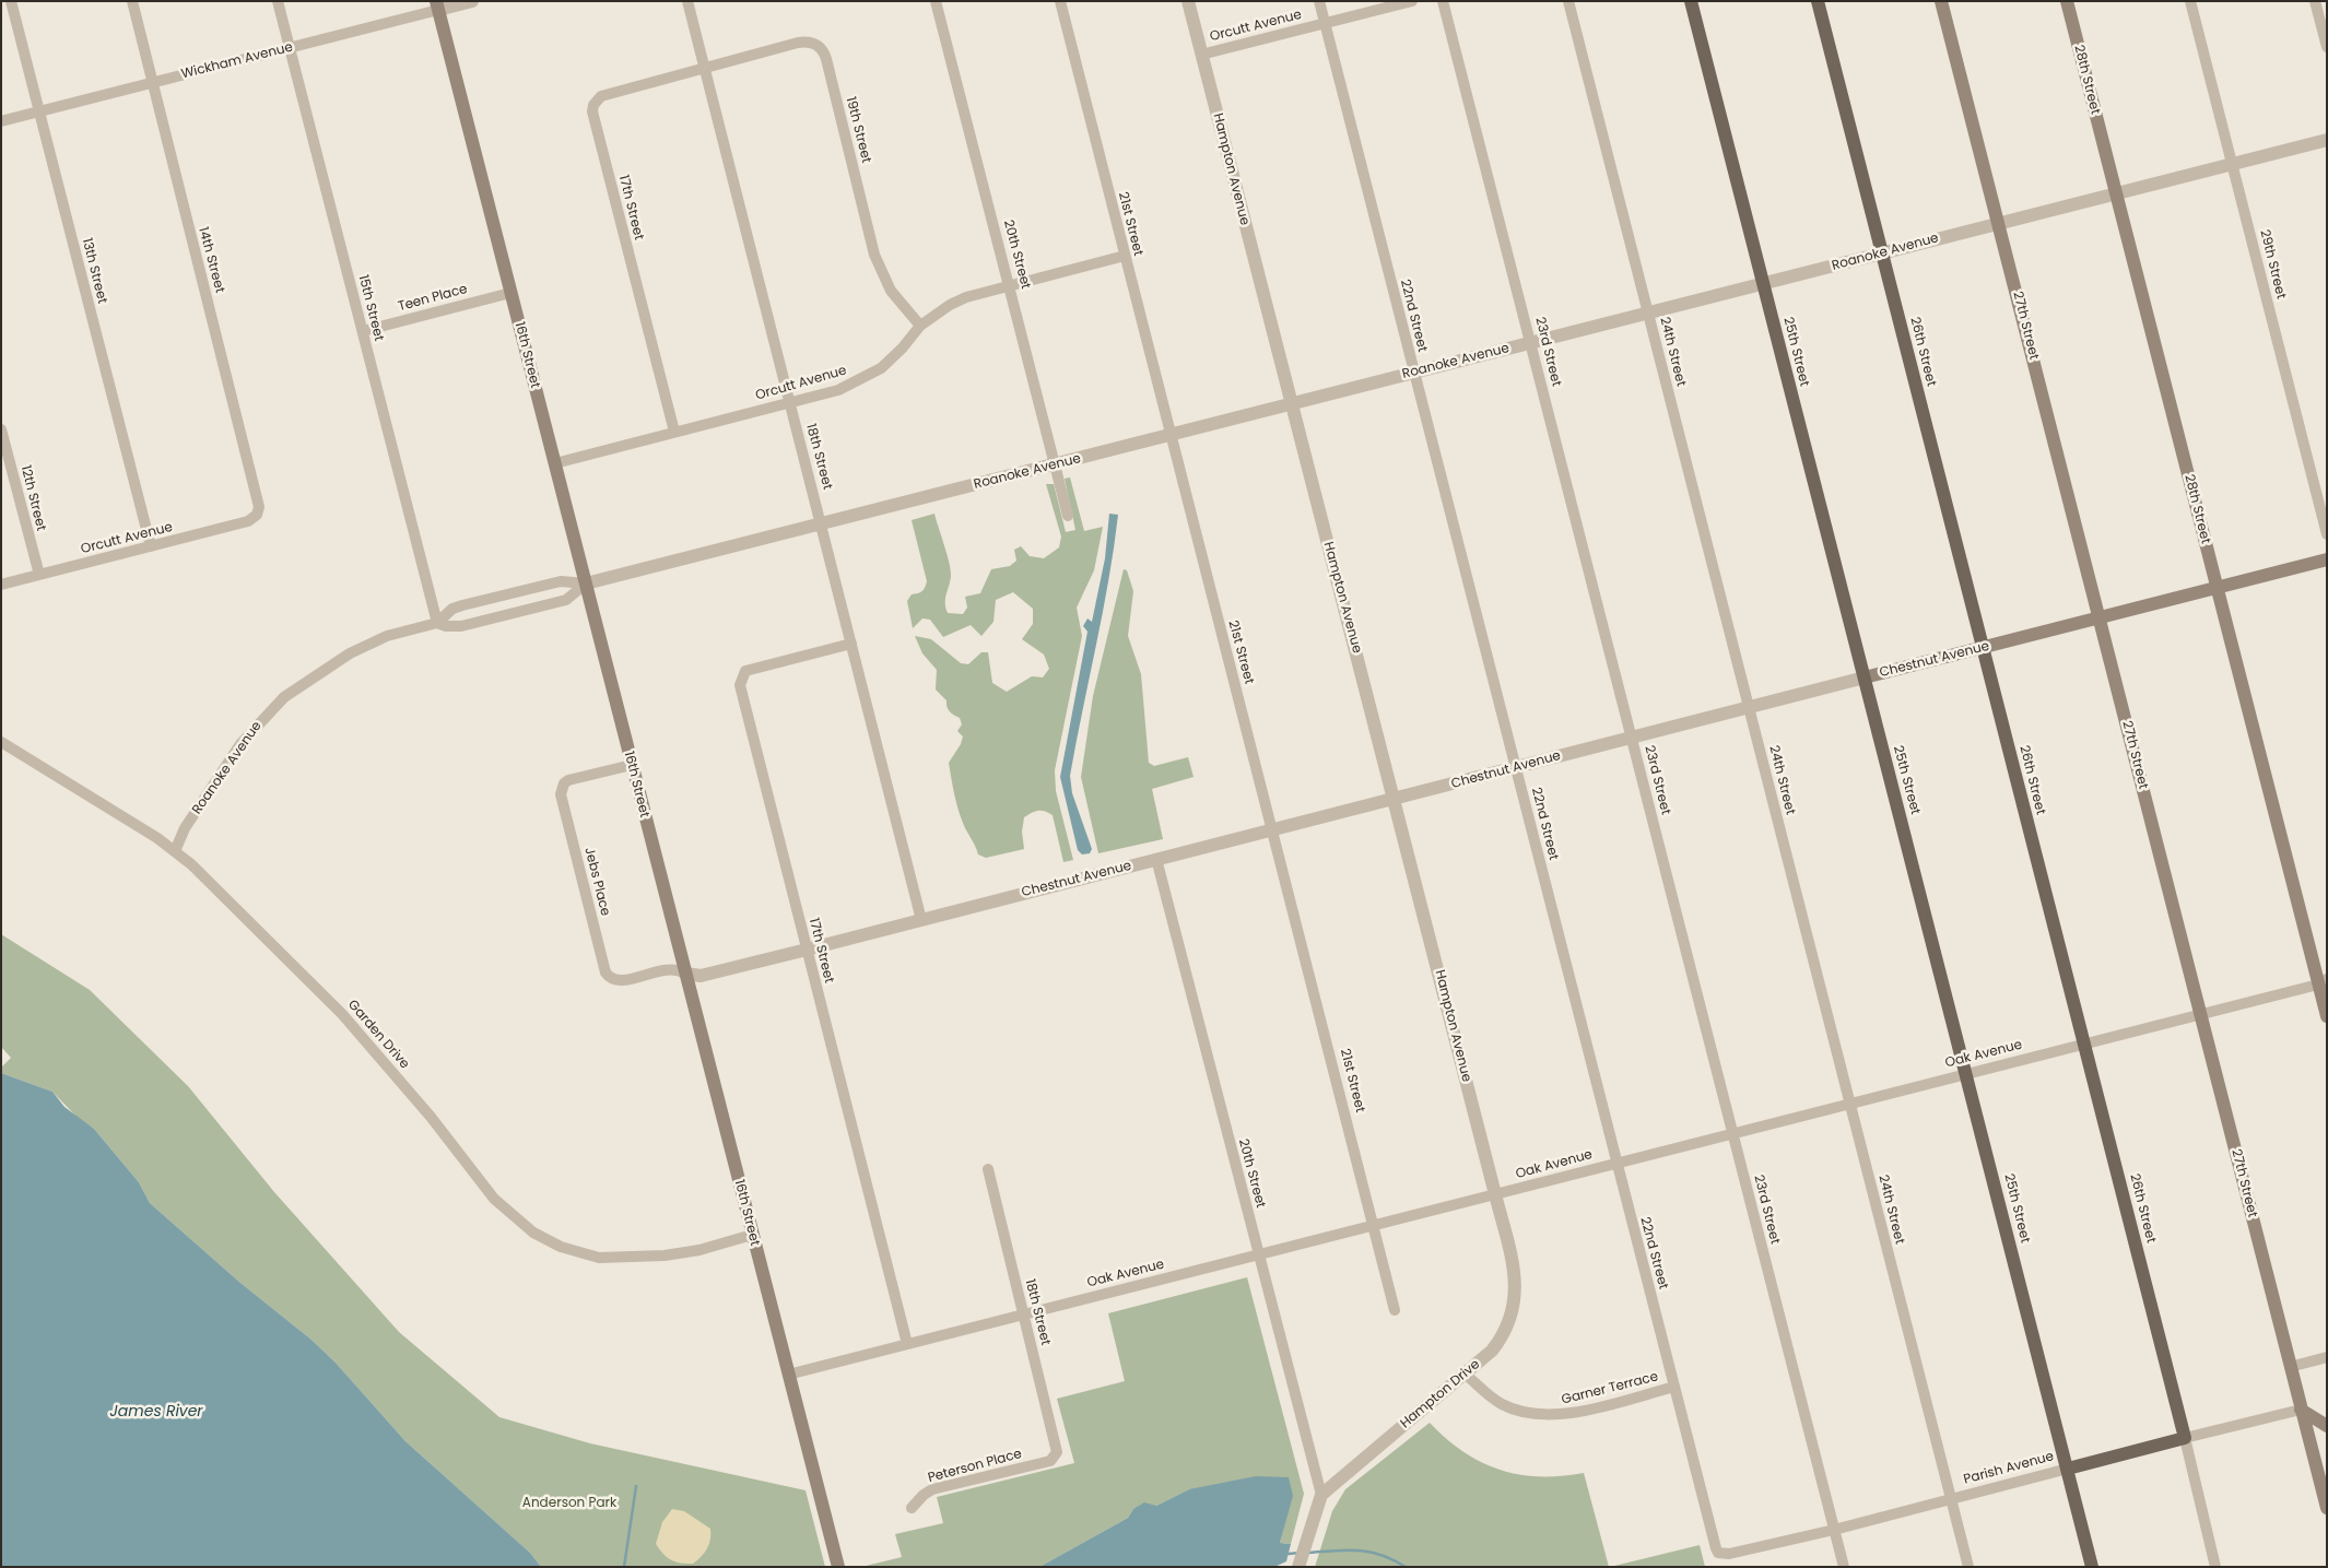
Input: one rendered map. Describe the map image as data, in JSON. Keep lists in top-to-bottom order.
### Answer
{
  "streets": {
    "main road": [
      "28th Street",
      "27th Street",
      "25th Street",
      "26th Street",
      "16th Street",
      "Chestnut Avenue",
      "Parish Avenue"
    ],
    "street": [
      "Orcutt Avenue",
      "Wickham Avenue",
      "19th Street",
      "Hampton Avenue",
      "17th Street",
      "21st Street",
      "Roanoke Avenue",
      "20th Street",
      "14th Street",
      "29th Street",
      "13th Street",
      "Teen Place",
      "15th Street",
      "22nd Street",
      "23rd Street",
      "24th Street",
      "18th Street",
      "12th Street",
      "Jebs Place",
      "Garden Drive",
      "Oak Avenue",
      "Garner Terrace",
      "Hampton Drive",
      "Peterson Place"
    ]
  },
  "crossings": [
    ["Orcutt Avenue", "19th Street"],
    ["Orcutt Avenue", "Hampton Avenue"],
    ["Orcutt Avenue", "17th Street"],
    ["Orcutt Avenue", "21st Street"],
    ["Orcutt Avenue", "20th Street"],
    ["Orcutt Avenue", "14th Street"],
    ["Orcutt Avenue", "13th Street"],
    ["Orcutt Avenue", "22nd Street"],
    ["Orcutt Avenue", "16th Street"],
    ["Orcutt Avenue", "18th Street"],
    ["Orcutt Avenue", "12th Street"],
    ["Wickham Avenue", "14th Street"],
    ["Wickham Avenue", "13th Street"],
    ["Wickham Avenue", "15th Street"],
    ["Wickham Avenue", "16th Street"],
    ["28th Street", "Roanoke Avenue"],
    ["28th Street", "Chestnut Avenue"],
    ["28th Street", "Oak Avenue"],
    ["19th Street", "17th Street"],
    ["19th Street", "18th Street"],
    ["Hampton Avenue", "Roanoke Avenue"],
    ["Hampton Avenue", "Chestnut Avenue"],
    ["Hampton Avenue", "Oak Avenue"],
    ["Hampton Avenue", "Hampton Drive"],
    ["17th Street", "18th Street"],
    ["17th Street", "Chestnut Avenue"],
    ["17th Street", "Oak Avenue"],
    ["21st Street", "Roanoke Avenue"],
    ["21st Street", "Chestnut Avenue"],
    ["21st Street", "Oak Avenue"],
    ["Roanoke Avenue", "20th Street"],
    ["Roanoke Avenue", "29th Street"],
    ["Roanoke Avenue", "15th Street"],
    ["Roanoke Avenue", "22nd Street"],
    ["Roanoke Avenue", "27th Street"],
    ["Roanoke Avenue", "23rd Street"],
    ["Roanoke Avenue", "24th Street"],
    ["Roanoke Avenue", "25th Street"],
    ["Roanoke Avenue", "26th Street"],
    ["Roanoke Avenue", "16th Street"],
    ["Roanoke Avenue", "18th Street"],
    ["Roanoke Avenue", "Garden Drive"],
    ["20th Street", "Chestnut Avenue"],
    ["20th Street", "Oak Avenue"],
    ["20th Street", "Hampton Drive"],
    ["Teen Place", "15th Street"],
    ["Teen Place", "16th Street"],
    ["22nd Street", "Chestnut Avenue"],
    ["22nd Street", "Oak Avenue"],
    ["22nd Street", "Garner Terrace"],
    ["22nd Street", "Parish Avenue"],
    ["27th Street", "Chestnut Avenue"],
    ["27th Street", "Oak Avenue"],
    ["27th Street", "Parish Avenue"],
    ["23rd Street", "Chestnut Avenue"],
    ["23rd Street", "Oak Avenue"],
    ["23rd Street", "Parish Avenue"],
    ["24th Street", "Chestnut Avenue"],
    ["24th Street", "Oak Avenue"],
    ["24th Street", "Parish Avenue"],
    ["25th Street", "Chestnut Avenue"],
    ["25th Street", "Oak Avenue"],
    ["25th Street", "Parish Avenue"],
    ["26th Street", "Chestnut Avenue"],
    ["26th Street", "Oak Avenue"],
    ["26th Street", "Parish Avenue"],
    ["16th Street", "Chestnut Avenue"],
    ["16th Street", "Jebs Place"],
    ["16th Street", "Garden Drive"],
    ["16th Street", "Oak Avenue"],
    ["18th Street", "Chestnut Avenue"],
    ["18th Street", "Oak Avenue"],
    ["18th Street", "Peterson Place"],
    ["Chestnut Avenue", "Jebs Place"],
    ["Oak Avenue", "Hampton Drive"],
    ["Garner Terrace", "Hampton Drive"]
  ],
  "water": ["James River"],
  "parks": ["Anderson Park"]
}
